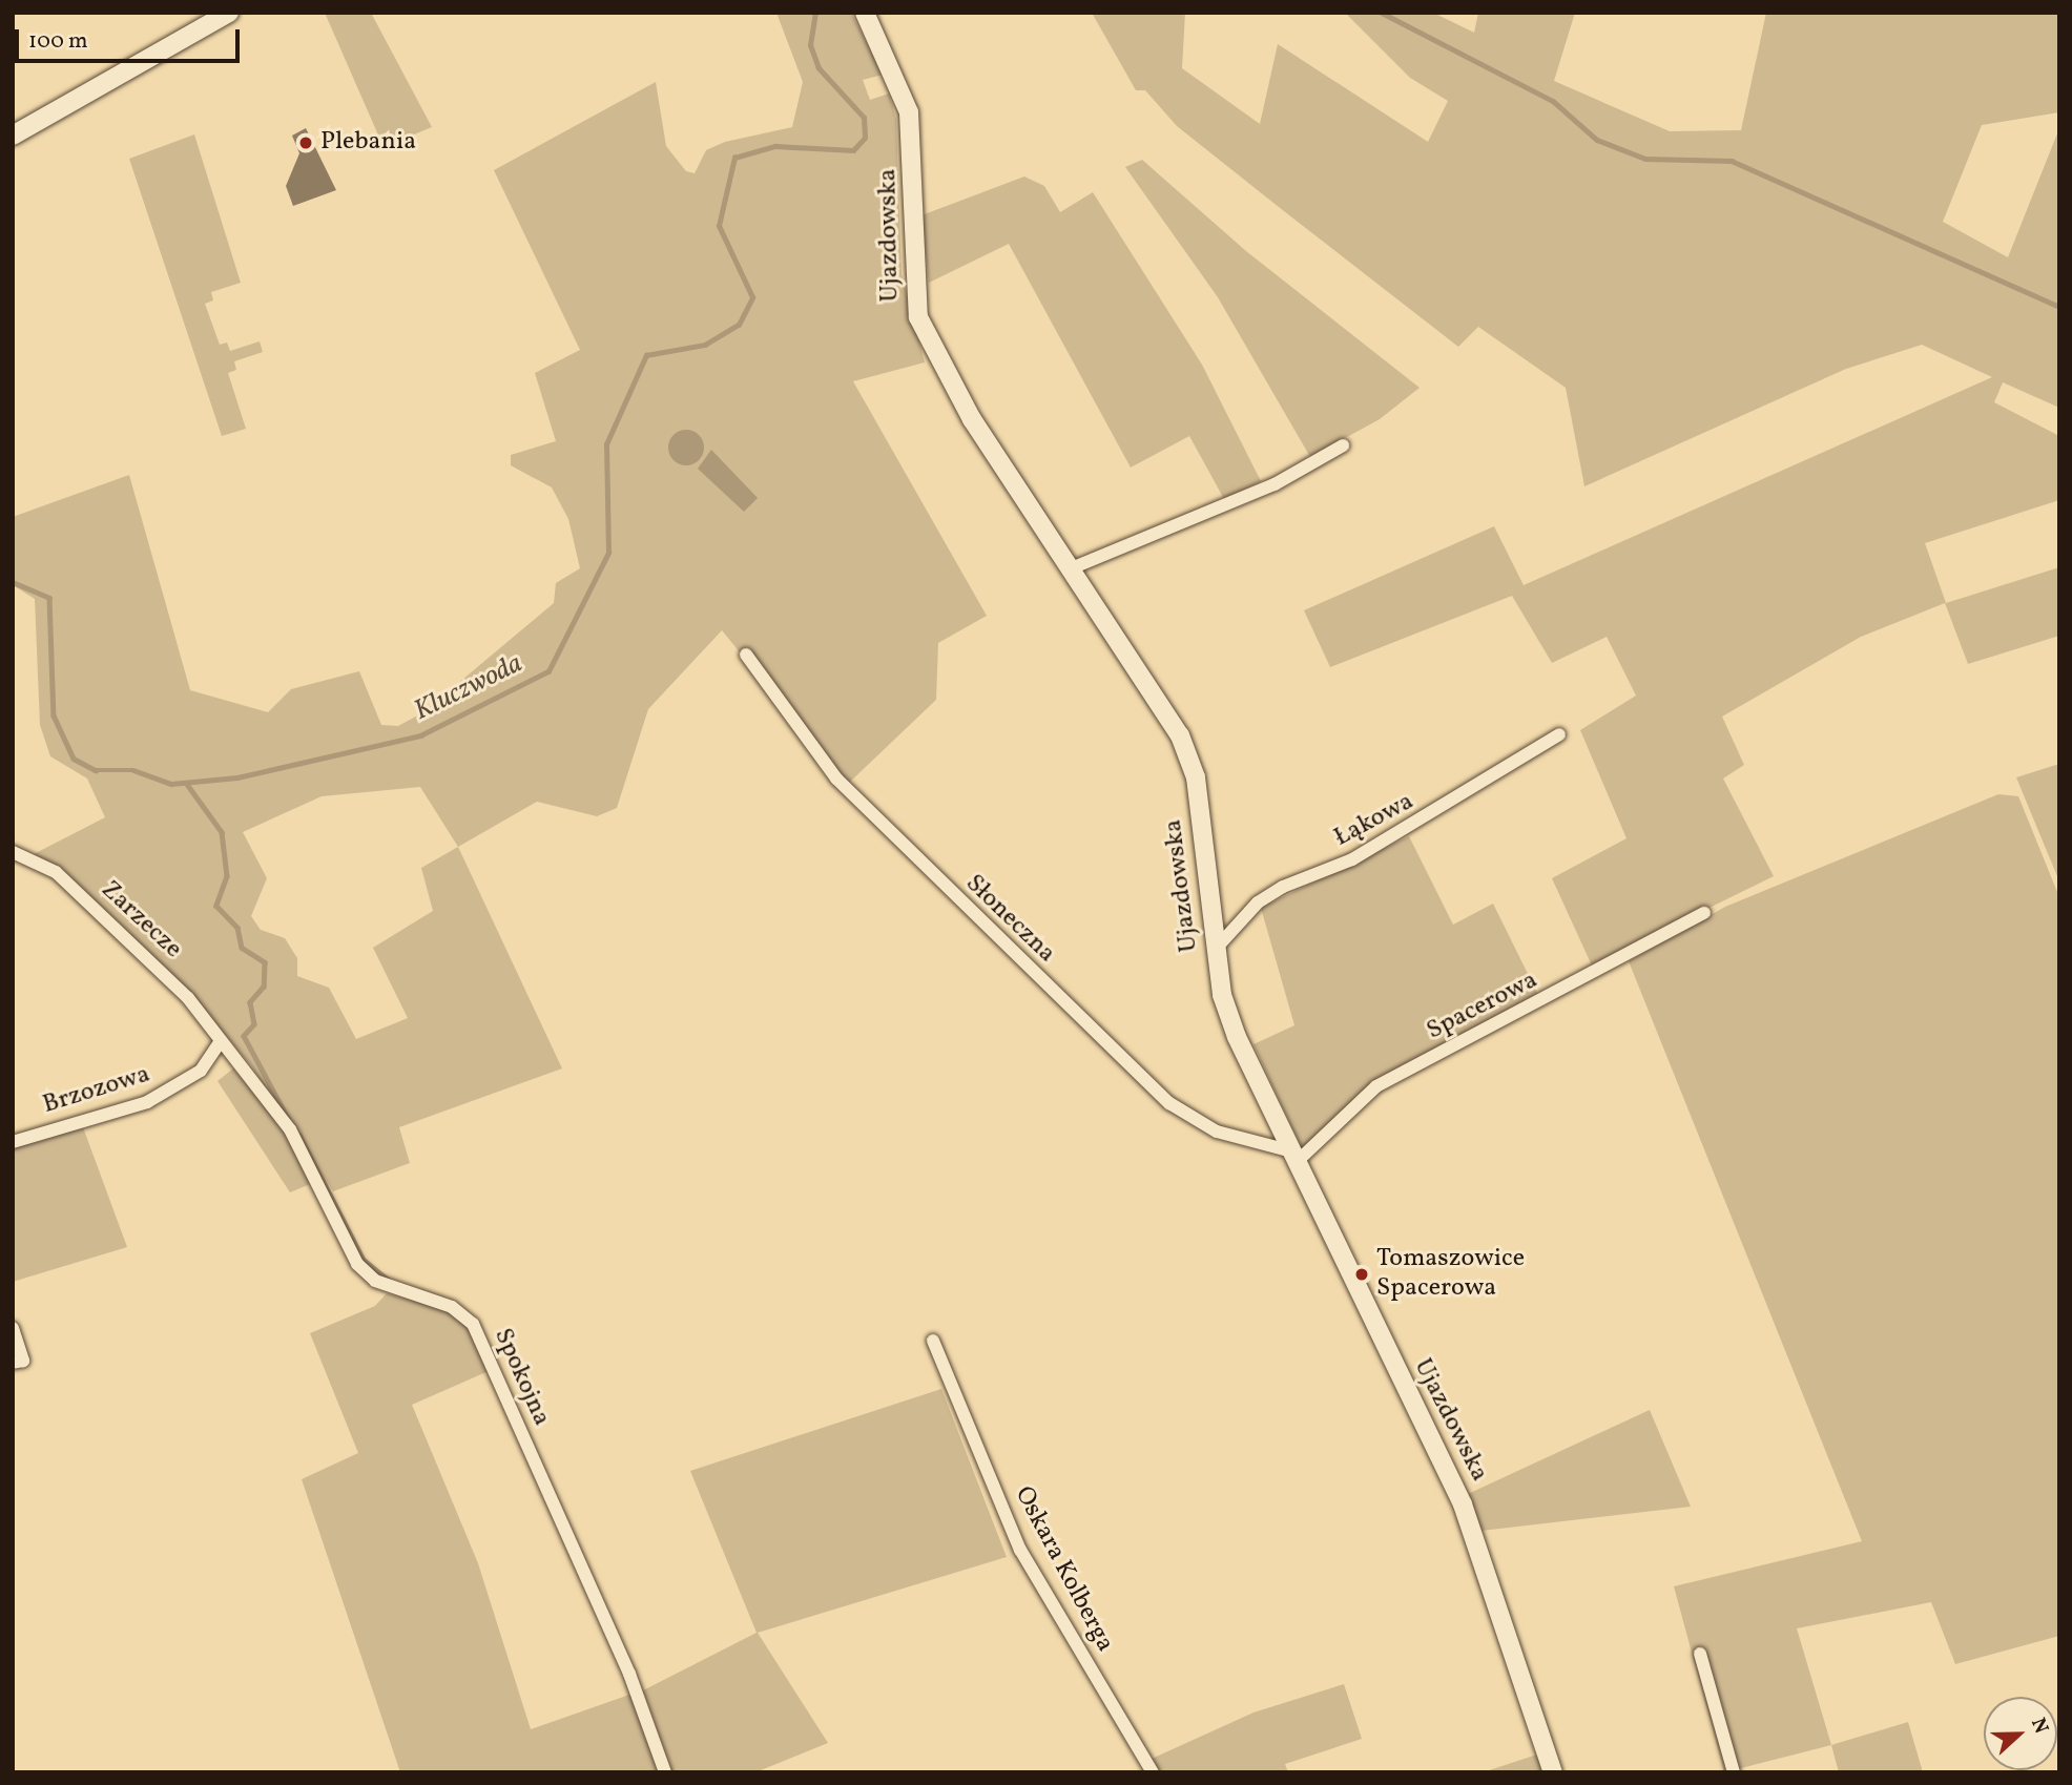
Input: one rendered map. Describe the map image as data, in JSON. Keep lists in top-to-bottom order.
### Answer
{
  "streets": {
    "street": [
      "Ujazdowska",
      "Łąkowa",
      "Słoneczna",
      "Zarzecze",
      "Spacerowa",
      "Brzozowa",
      "Spokojna",
      "Oskara Kolberga"
    ]
  },
  "crossings": [
    ["Ujazdowska", "Łąkowa"],
    ["Ujazdowska", "Słoneczna"],
    ["Ujazdowska", "Spacerowa"],
    ["Słoneczna", "Spacerowa"],
    ["Zarzecze", "Brzozowa"],
    ["Zarzecze", "Spokojna"],
    ["Brzozowa", "Spokojna"]
  ],
  "water": ["Kluczwoda"],
  "places": ["Plebania", "Tomaszowice Spacerowa"],
  "scale_bar": "100 m",
  "north": "right"
}
